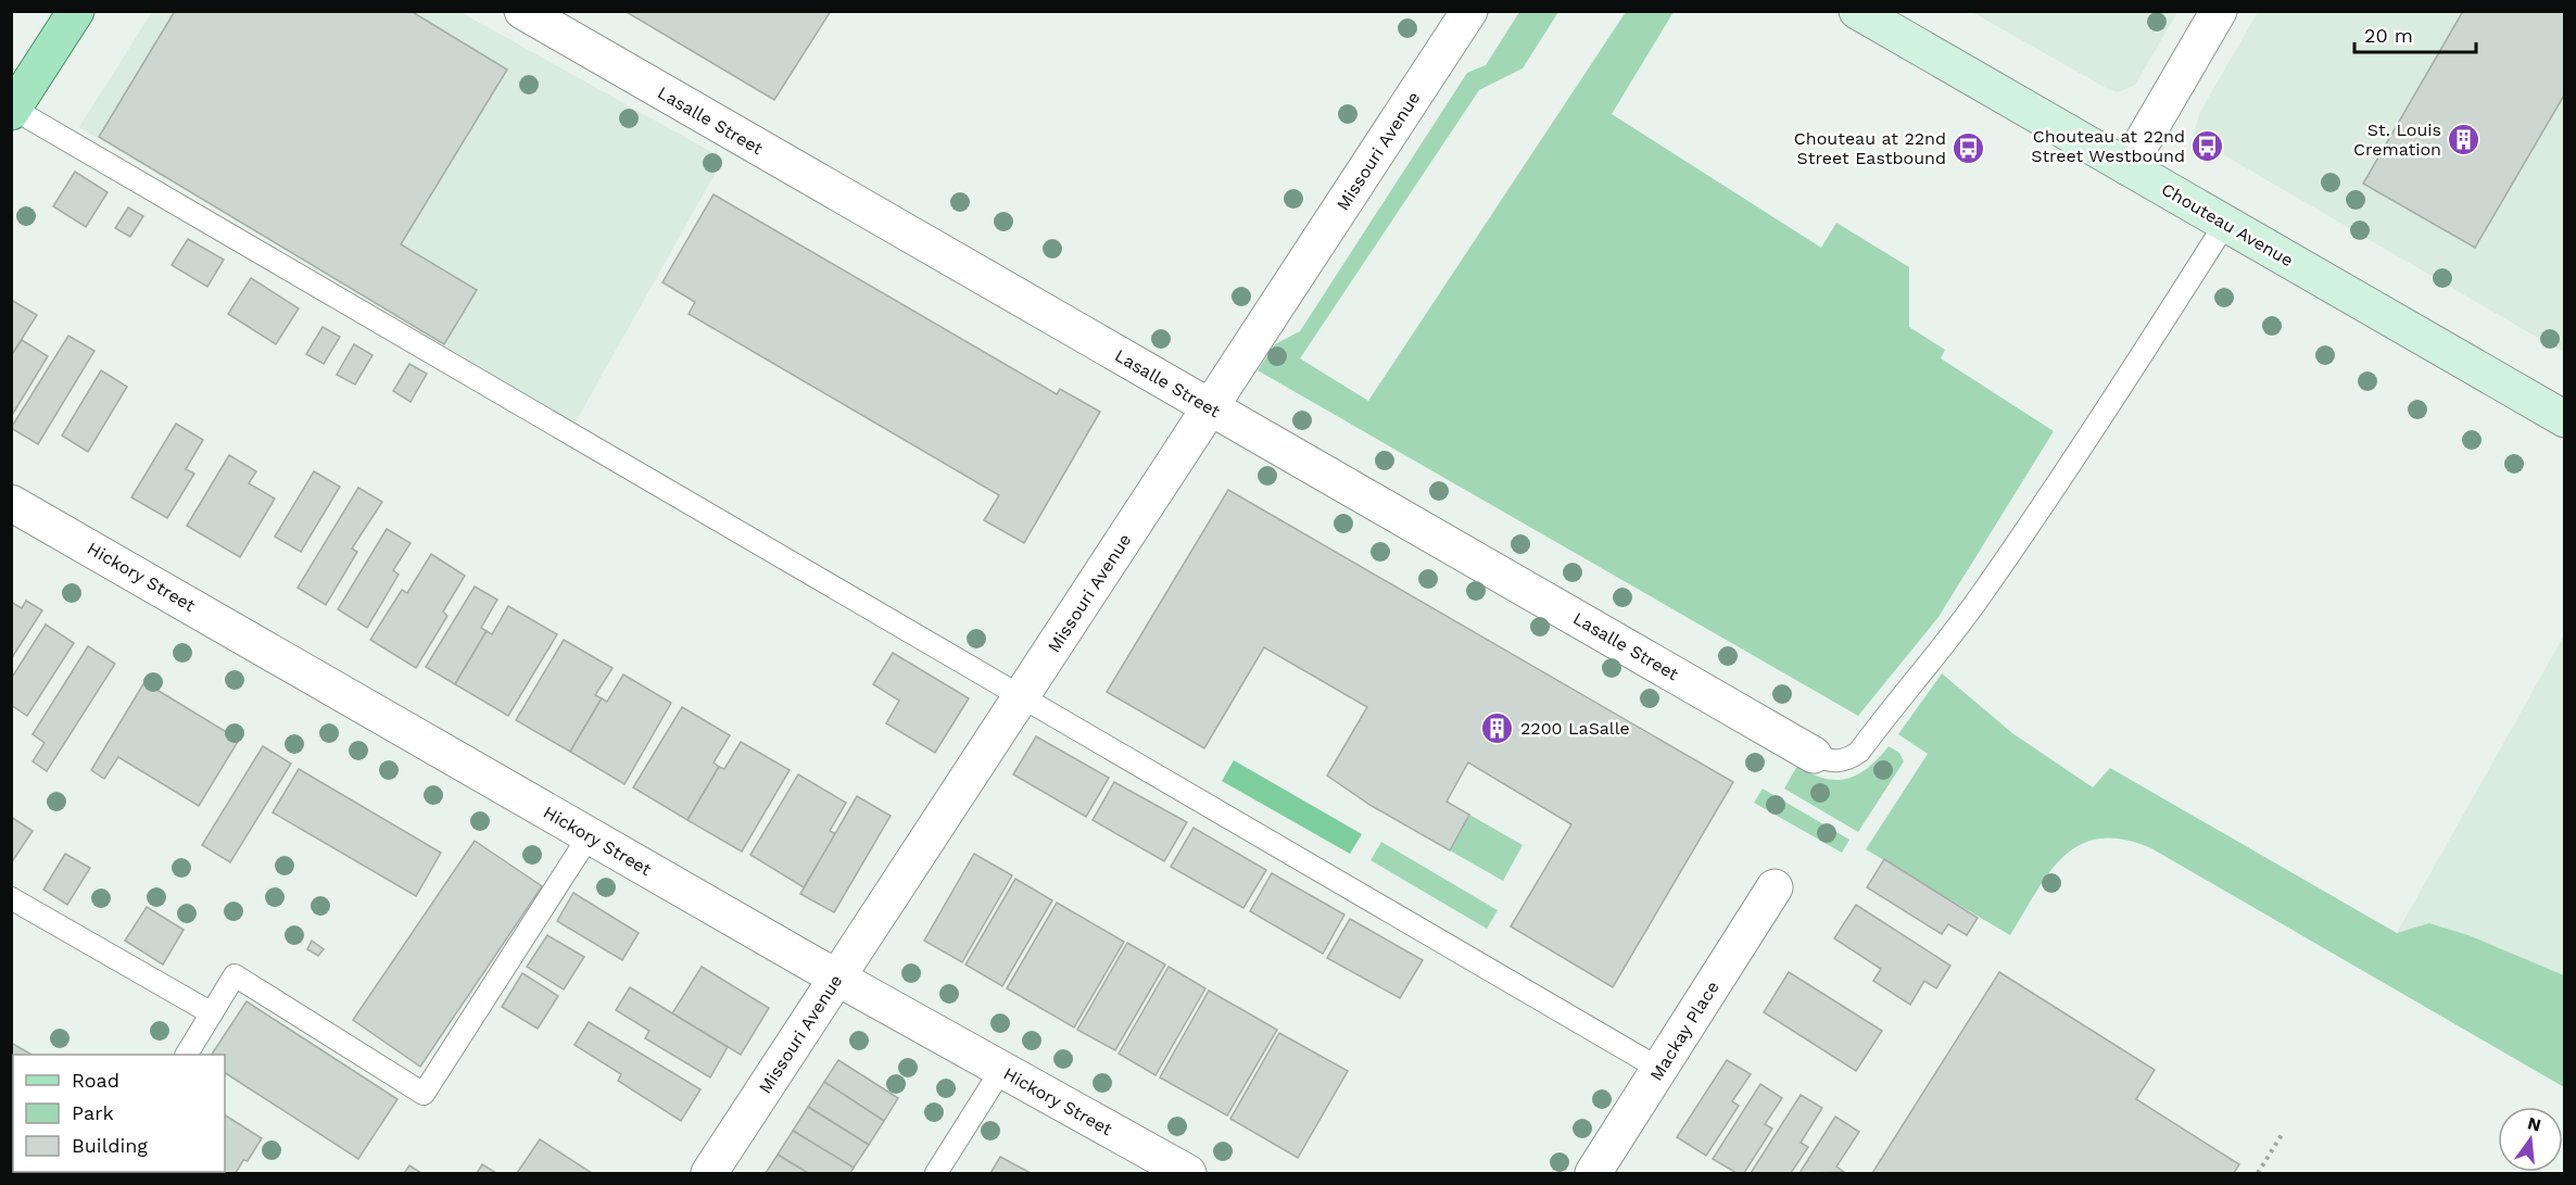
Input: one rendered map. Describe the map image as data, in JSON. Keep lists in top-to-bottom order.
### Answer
{
  "streets": {
    "main road": ["Chouteau Avenue"],
    "street": [
      "Lasalle Street",
      "Missouri Avenue",
      "Hickory Street",
      "Mackay Place"
    ]
  },
  "crossings": [
    ["Lasalle Street", "Missouri Avenue"],
    ["Missouri Avenue", "Hickory Street"]
  ],
  "places": {
    "building": ["St. Louis Cremation", "2200 LaSalle"],
    "bus stop": ["Chouteau at 22nd Street Westbound", "Chouteau at 22nd Street Eastbound"]
  },
  "legend": ["Road", "Park", "Building"],
  "scale_bar": "20 m",
  "north": "top"
}
